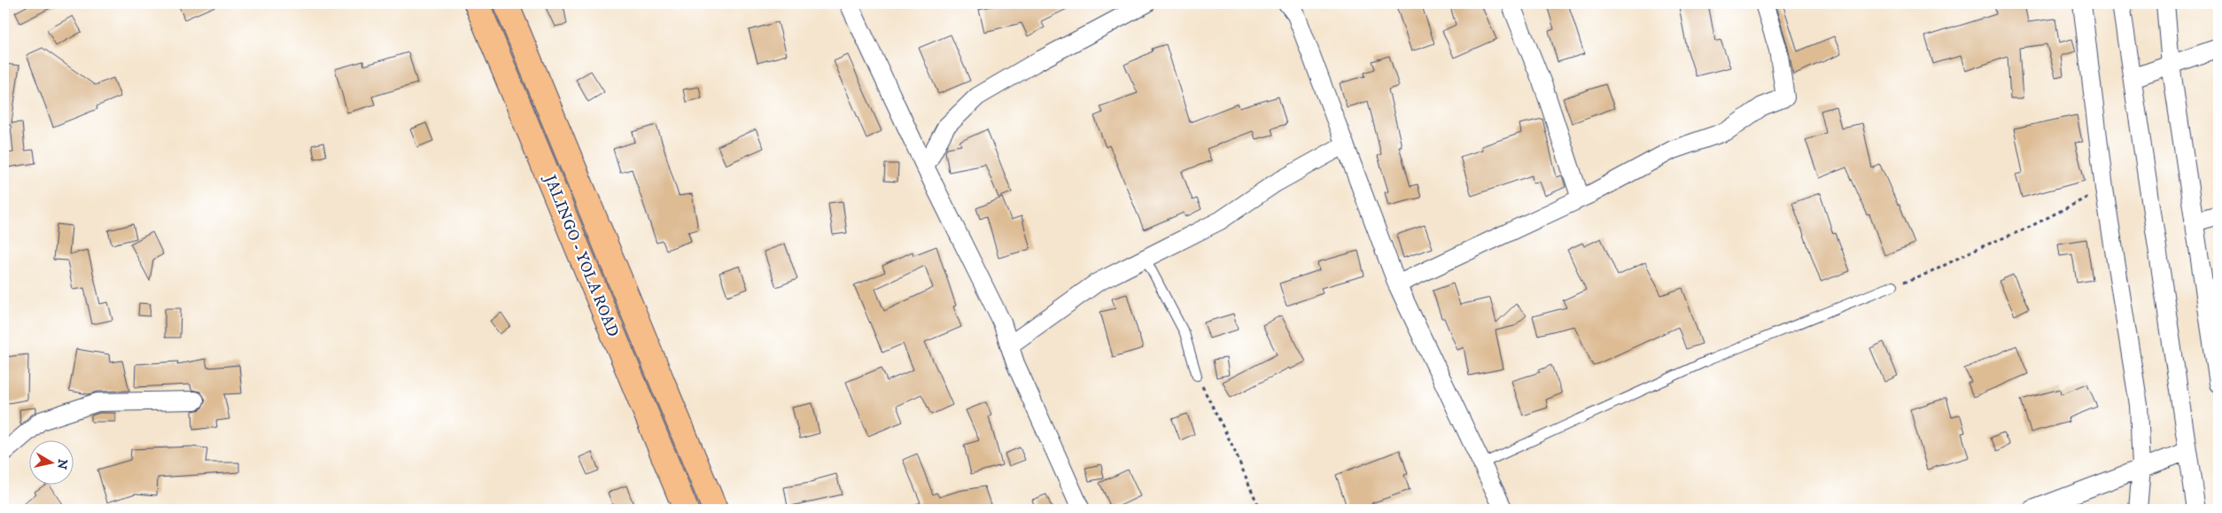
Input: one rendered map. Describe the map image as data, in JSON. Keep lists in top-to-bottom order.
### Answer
{
  "streets": {
    "highway": ["JALINGO - YOLA ROAD"]
  },
  "north": "right"
}
